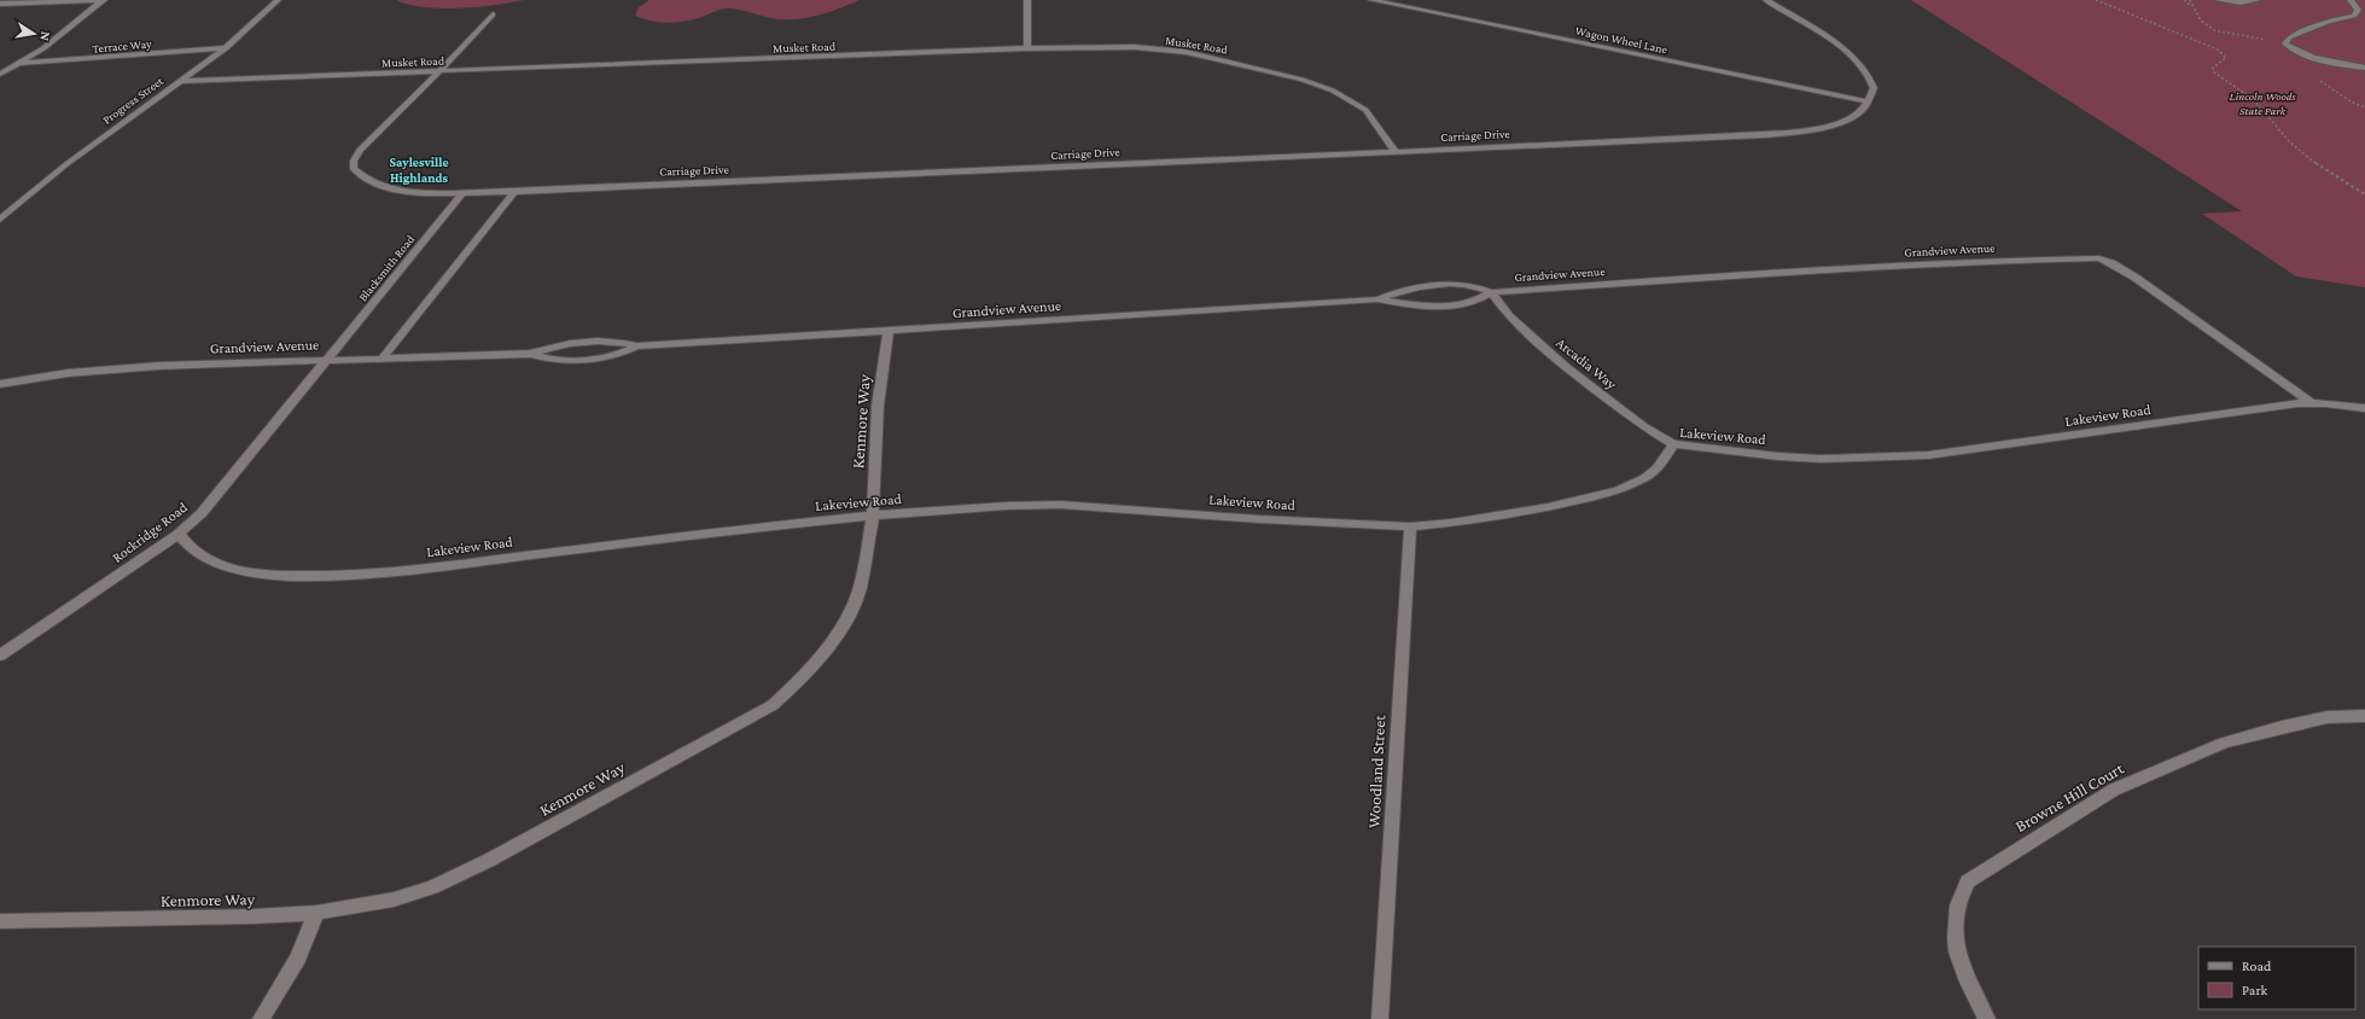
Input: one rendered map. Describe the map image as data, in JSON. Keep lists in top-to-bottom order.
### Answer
{
  "streets": {
    "street": [
      "Wagon Wheel Lane",
      "Musket Road",
      "Terrace Way",
      "Progress Street",
      "Carriage Drive",
      "Grandview Avenue",
      "Blacksmith Road",
      "Arcadia Way",
      "Lakeview Road",
      "Kenmore Way",
      "Rockridge Road",
      "Woodland Street",
      "Browne Hill Court"
    ]
  },
  "crossings": [
    ["Wagon Wheel Lane", "Carriage Drive"],
    ["Musket Road", "Progress Street"],
    ["Musket Road", "Carriage Drive"],
    ["Terrace Way", "Progress Street"],
    ["Carriage Drive", "Blacksmith Road"],
    ["Grandview Avenue", "Blacksmith Road"],
    ["Grandview Avenue", "Arcadia Way"],
    ["Grandview Avenue", "Lakeview Road"],
    ["Grandview Avenue", "Kenmore Way"],
    ["Grandview Avenue", "Rockridge Road"],
    ["Blacksmith Road", "Rockridge Road"],
    ["Arcadia Way", "Lakeview Road"],
    ["Lakeview Road", "Kenmore Way"],
    ["Lakeview Road", "Rockridge Road"],
    ["Lakeview Road", "Woodland Street"]
  ],
  "districts": ["Saylesville Highlands"],
  "parks": ["Lincoln Woods State Park"],
  "legend": ["Road", "Park"],
  "north": "right"
}
